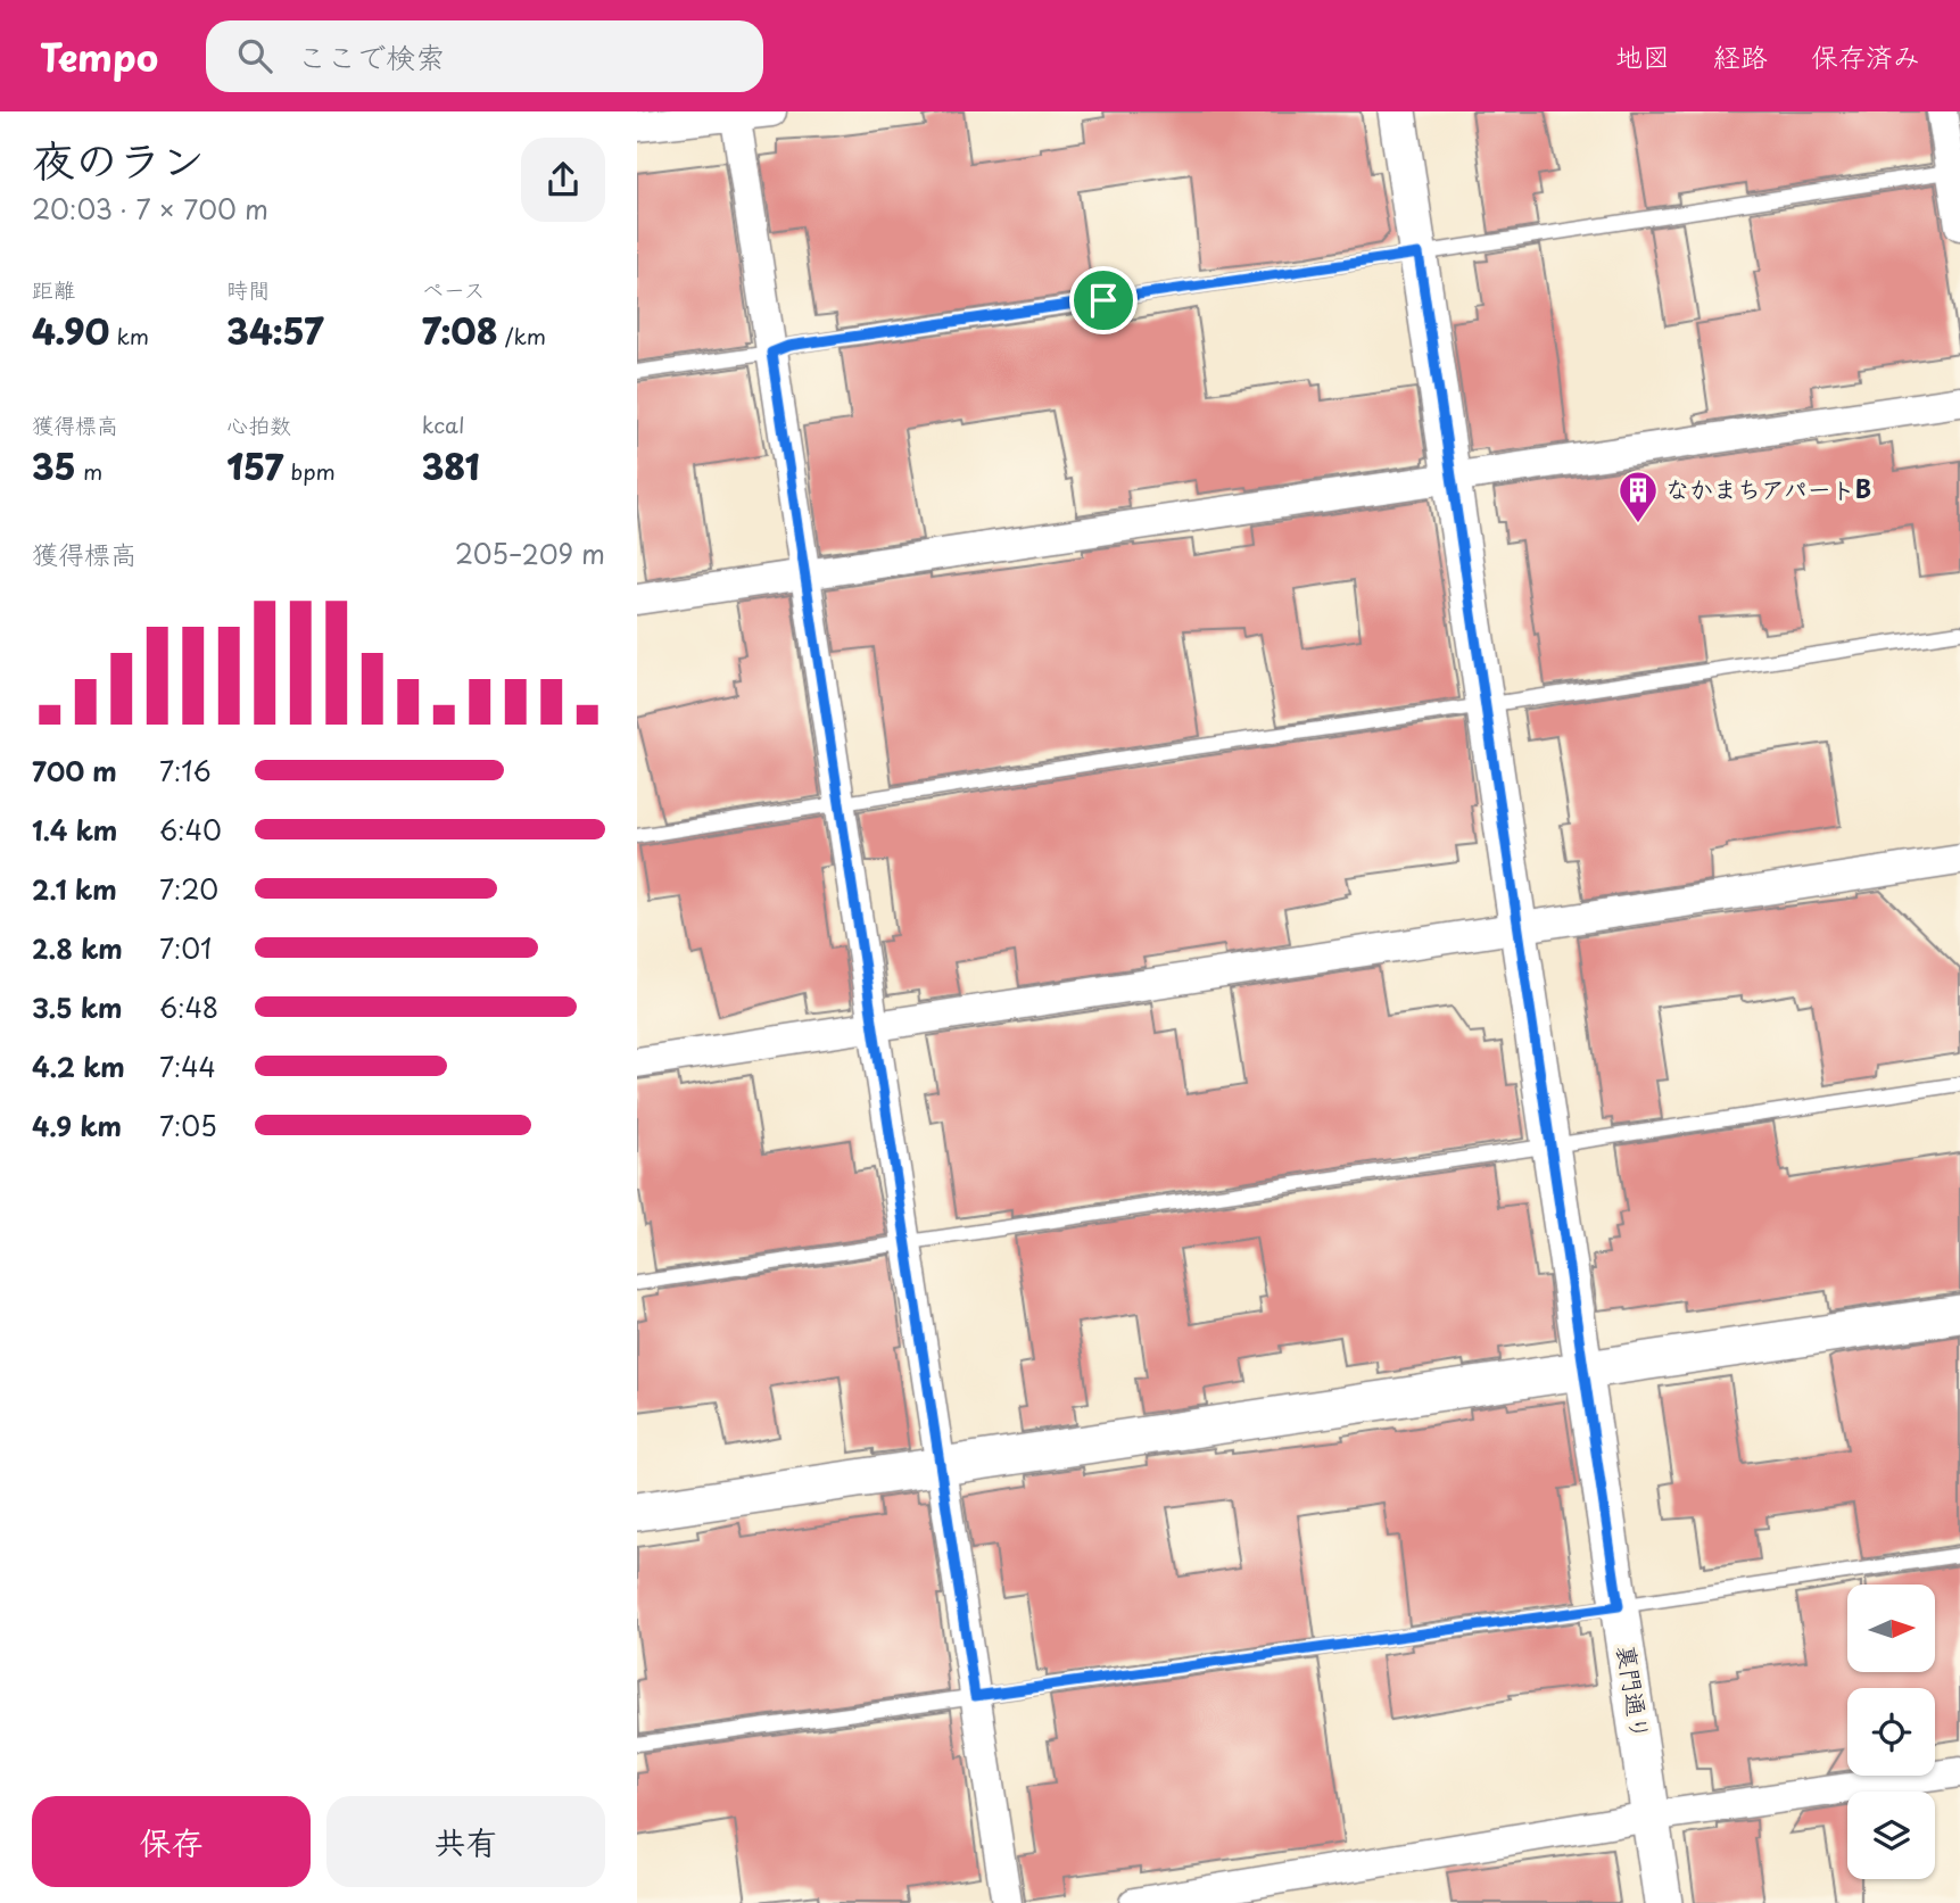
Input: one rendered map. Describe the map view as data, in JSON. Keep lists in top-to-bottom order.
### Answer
{
  "streets": {
    "street": ["裏門通り"]
  },
  "places": {
    "building": ["なかまちアパートB"]
  },
  "north": "right",
  "page": {
    "header": "Tempo",
    "search": "ここで検索",
    "nav": ["地図", "経路", "保存済み"],
    "heading": ["夜のラン", "20:03 · 7 × 700 m"],
    "stats": [
      ["距離", "4.90 km"],
      ["時間", "34:57"],
      ["ペース", "7:08 /km"],
      ["獲得標高", "35 m"],
      ["心拍数", "157 bpm"],
      ["kcal", "381"]
    ],
    "chart": ["獲得標高", "205–209 m"],
    "list": [
      {
        "name": "700 m",
        "note": "7:16"
      },
      {
        "name": "1.4 km",
        "note": "6:40"
      },
      {
        "name": "2.1 km",
        "note": "7:20"
      },
      {
        "name": "2.8 km",
        "note": "7:01"
      },
      {
        "name": "3.5 km",
        "note": "6:48"
      },
      {
        "name": "4.2 km",
        "note": "7:44"
      },
      {
        "name": "4.9 km",
        "note": "7:05"
      }
    ],
    "buttons": ["保存", "共有"]
  }
}
